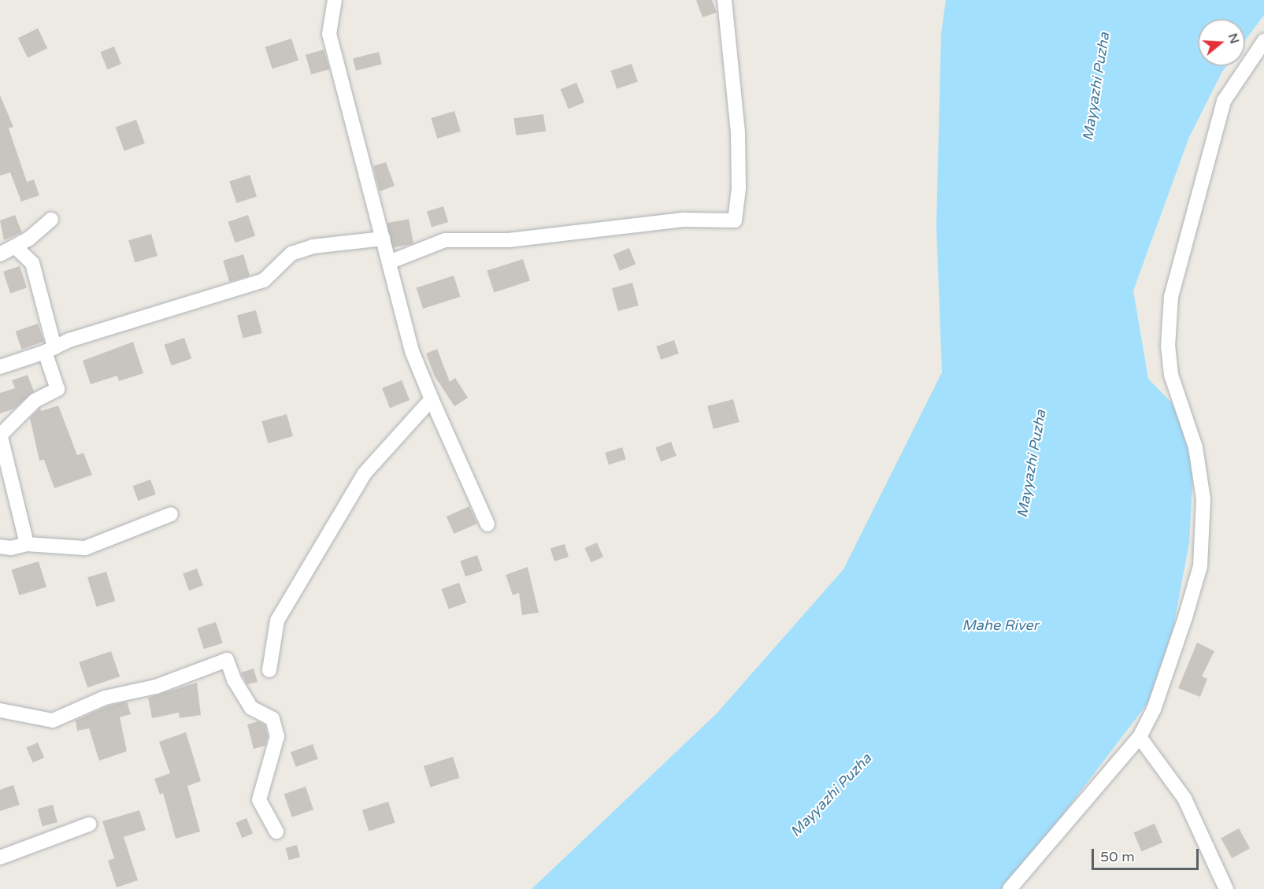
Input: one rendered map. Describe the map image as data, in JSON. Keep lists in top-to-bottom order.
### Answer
{
  "water": ["Mayyazhi Puzha", "Mahe River"],
  "scale_bar": "50 m",
  "north": "right"
}
